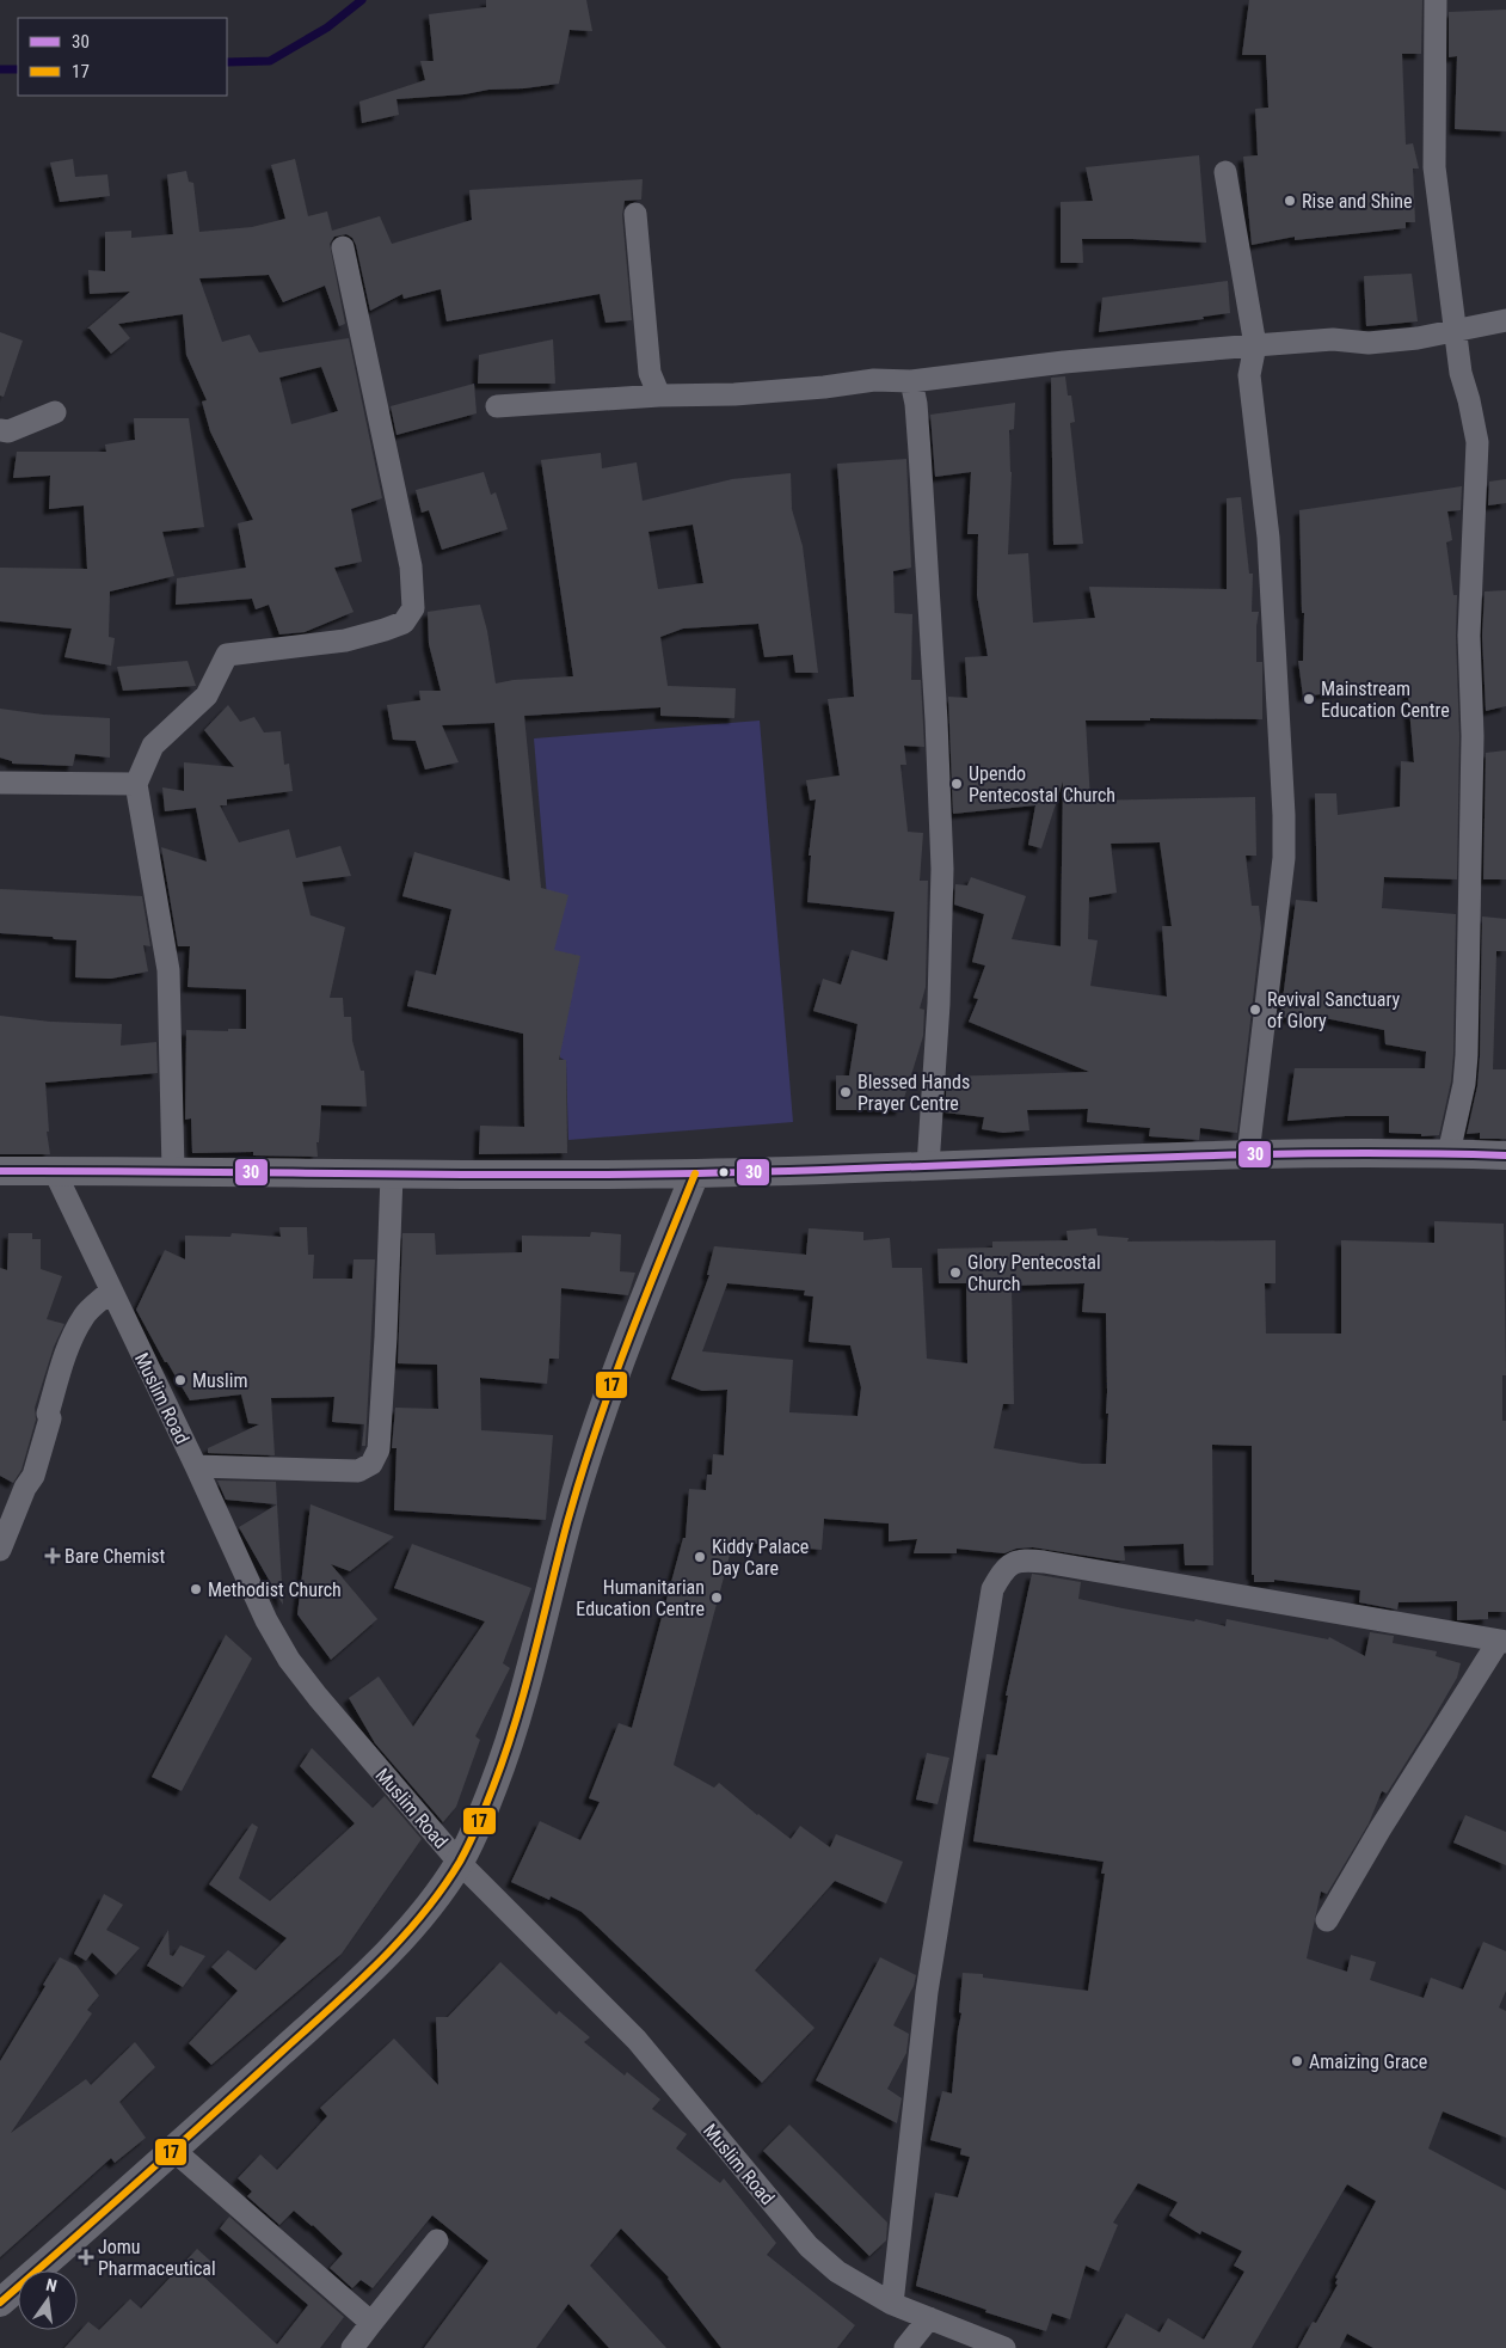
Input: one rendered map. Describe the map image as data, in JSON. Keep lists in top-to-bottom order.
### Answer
{
  "streets": {
    "street": ["Muslim Road"]
  },
  "places": {
    "other": [
      "Rise and Shine",
      "Mainstream Education Centre",
      "Upendo Pentecostal Church",
      "Revival Sanctuary of Glory",
      "Blessed Hands Prayer Centre",
      "Glory Pentecostal Church",
      "Muslim",
      "Kiddy Palace Day Care",
      "Methodist Church",
      "Humanitarian Education Centre",
      "Amaizing Grace"
    ],
    "health": ["Bare Chemist", "Jomu Pharmaceutical"]
  },
  "lines": ["transit line 30", "transit line 17"],
  "legend": ["30", "17"],
  "north": "top"
}
